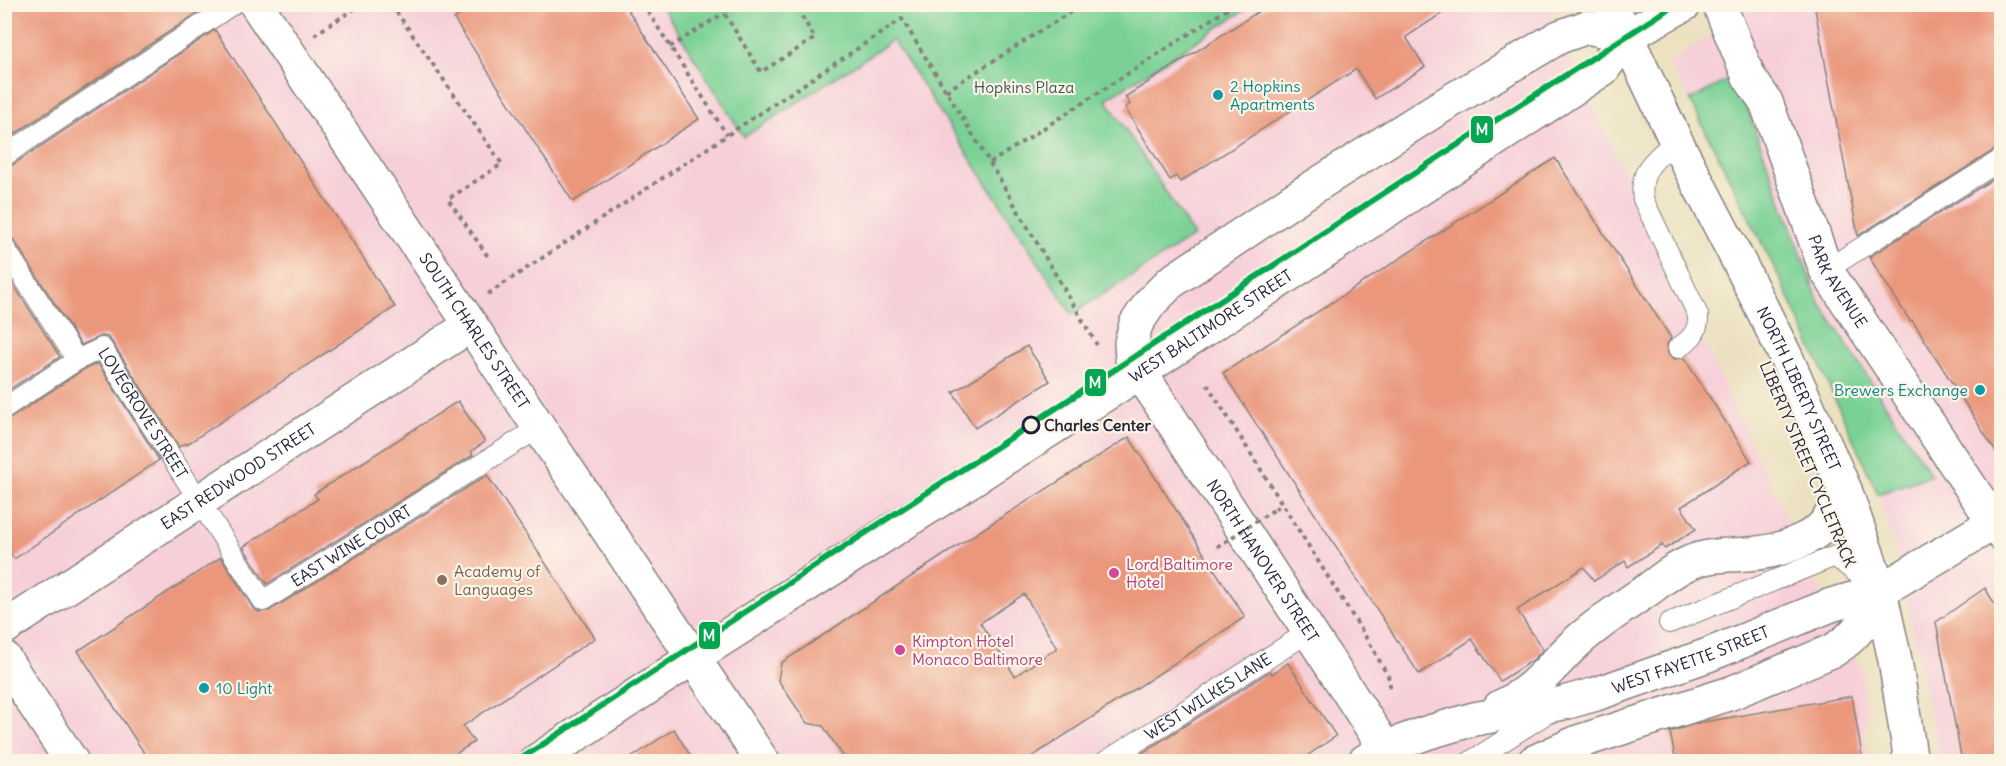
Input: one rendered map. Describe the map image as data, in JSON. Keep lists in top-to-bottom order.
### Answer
{
  "streets": {
    "main road": [
      "PARK AVENUE",
      "WEST BALTIMORE STREET",
      "SOUTH CHARLES STREET",
      "NORTH LIBERTY STREET",
      "EAST REDWOOD STREET",
      "NORTH HANOVER STREET",
      "WEST FAYETTE STREET"
    ],
    "lane": ["LOVEGROVE STREET", "EAST WINE COURT", "WEST WILKES LANE"]
  },
  "crossings": [
    ["PARK AVENUE", "WEST FAYETTE STREET"],
    ["WEST BALTIMORE STREET", "SOUTH CHARLES STREET"],
    ["WEST BALTIMORE STREET", "NORTH LIBERTY STREET"],
    ["WEST BALTIMORE STREET", "NORTH HANOVER STREET"],
    ["SOUTH CHARLES STREET", "EAST REDWOOD STREET"],
    ["SOUTH CHARLES STREET", "EAST WINE COURT"],
    ["NORTH LIBERTY STREET", "NORTH HANOVER STREET"],
    ["NORTH LIBERTY STREET", "WEST FAYETTE STREET"],
    ["LOVEGROVE STREET", "EAST REDWOOD STREET"],
    ["LOVEGROVE STREET", "EAST WINE COURT"],
    ["EAST REDWOOD STREET", "EAST WINE COURT"],
    ["NORTH HANOVER STREET", "WEST FAYETTE STREET"],
    ["NORTH HANOVER STREET", "WEST WILKES LANE"]
  ],
  "parks": ["Hopkins Plaza"],
  "places": [
    "2 Hopkins Apartments",
    "Brewers Exchange",
    "Charles Center",
    "Lord Baltimore Hotel",
    "Academy of Languages",
    "Kimpton Hotel Monaco Baltimore",
    "10 Light"
  ],
  "lines": ["transit line M"]
}
